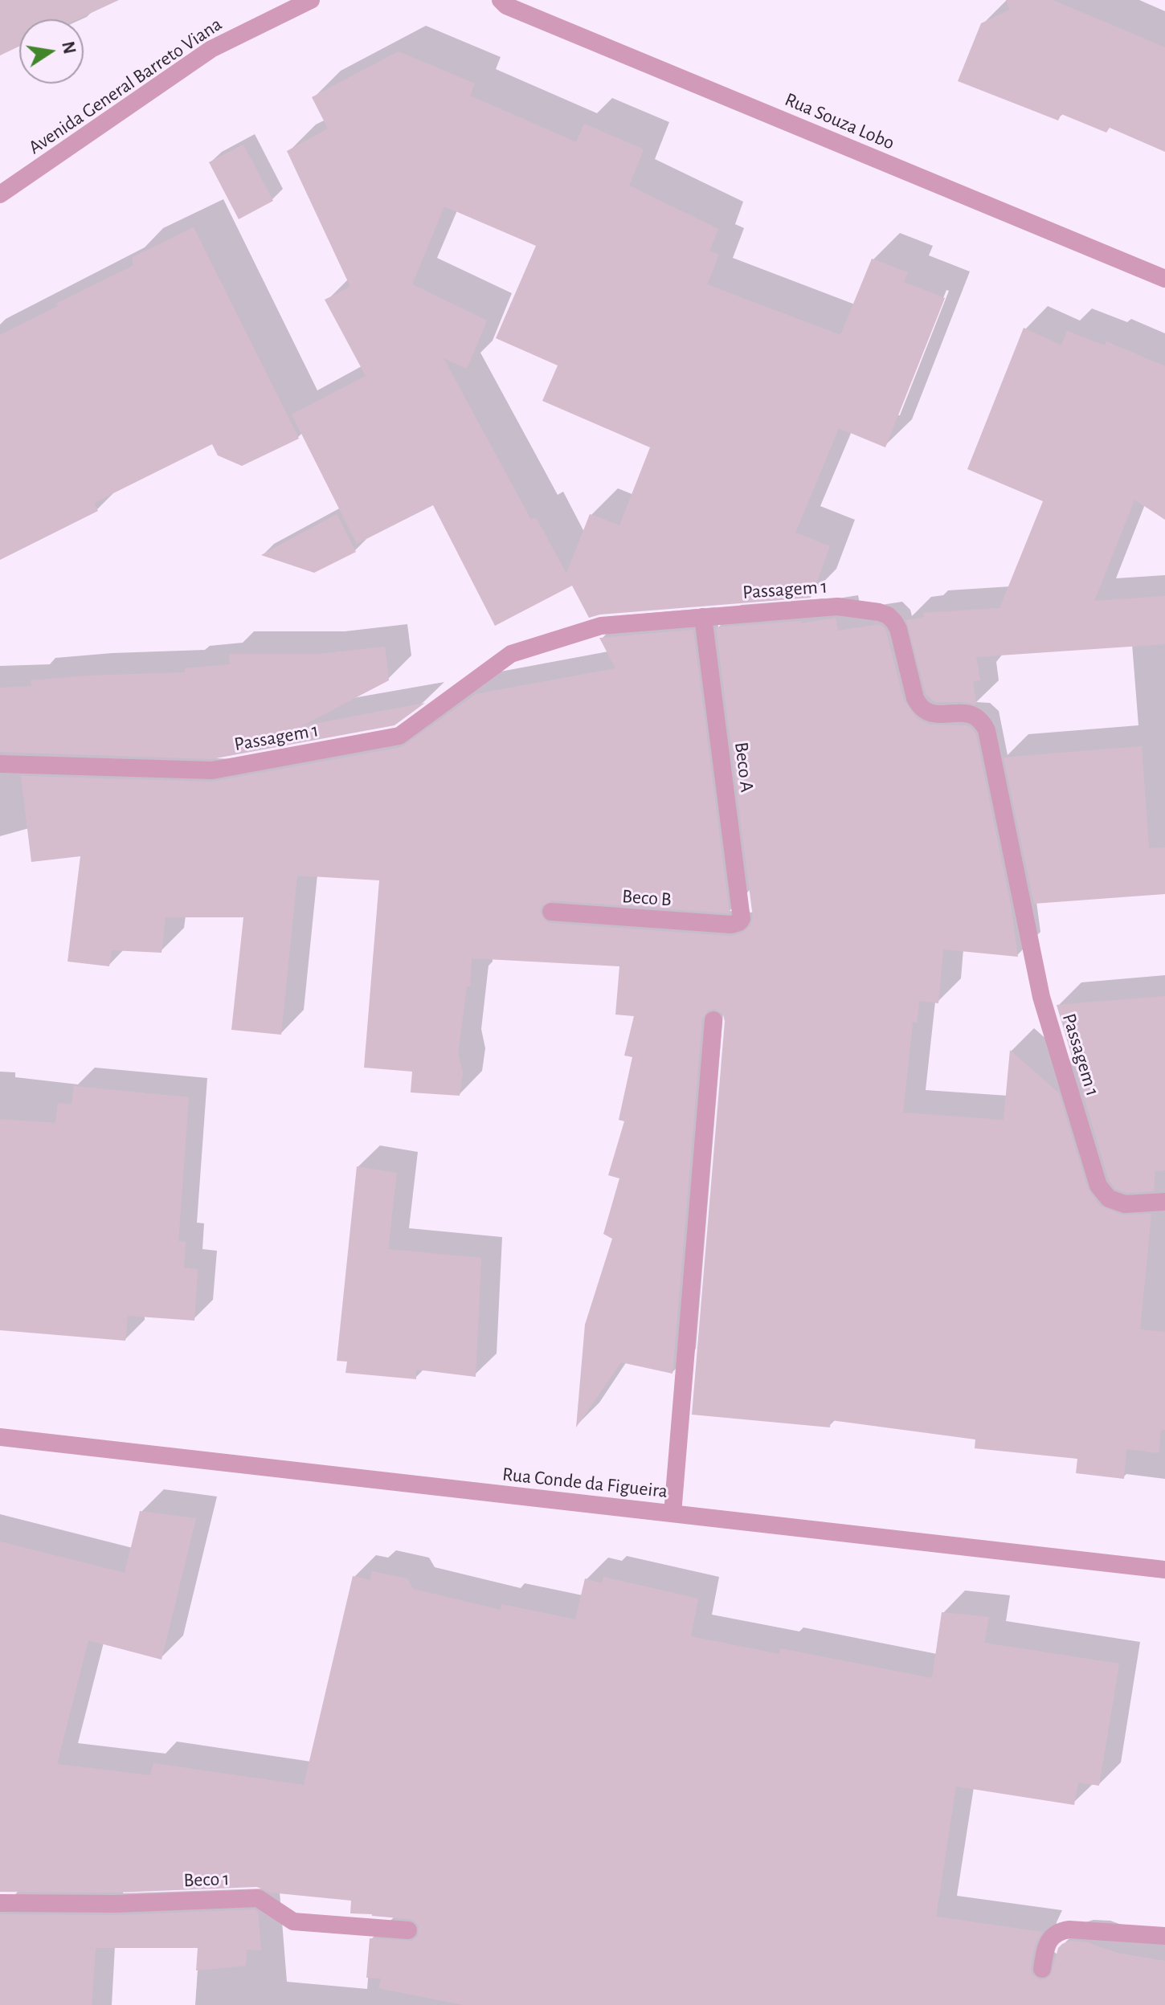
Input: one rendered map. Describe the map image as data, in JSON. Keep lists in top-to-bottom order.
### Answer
{
  "streets": {
    "street": [
      "Avenida General Barreto Viana",
      "Rua Souza Lobo",
      "Passagem 1",
      "Beco A",
      "Beco B",
      "Rua Conde da Figueira",
      "Beco 1"
    ]
  },
  "crossings": [
    ["Passagem 1", "Beco A"],
    ["Beco A", "Beco B"]
  ],
  "north": "right"
}
